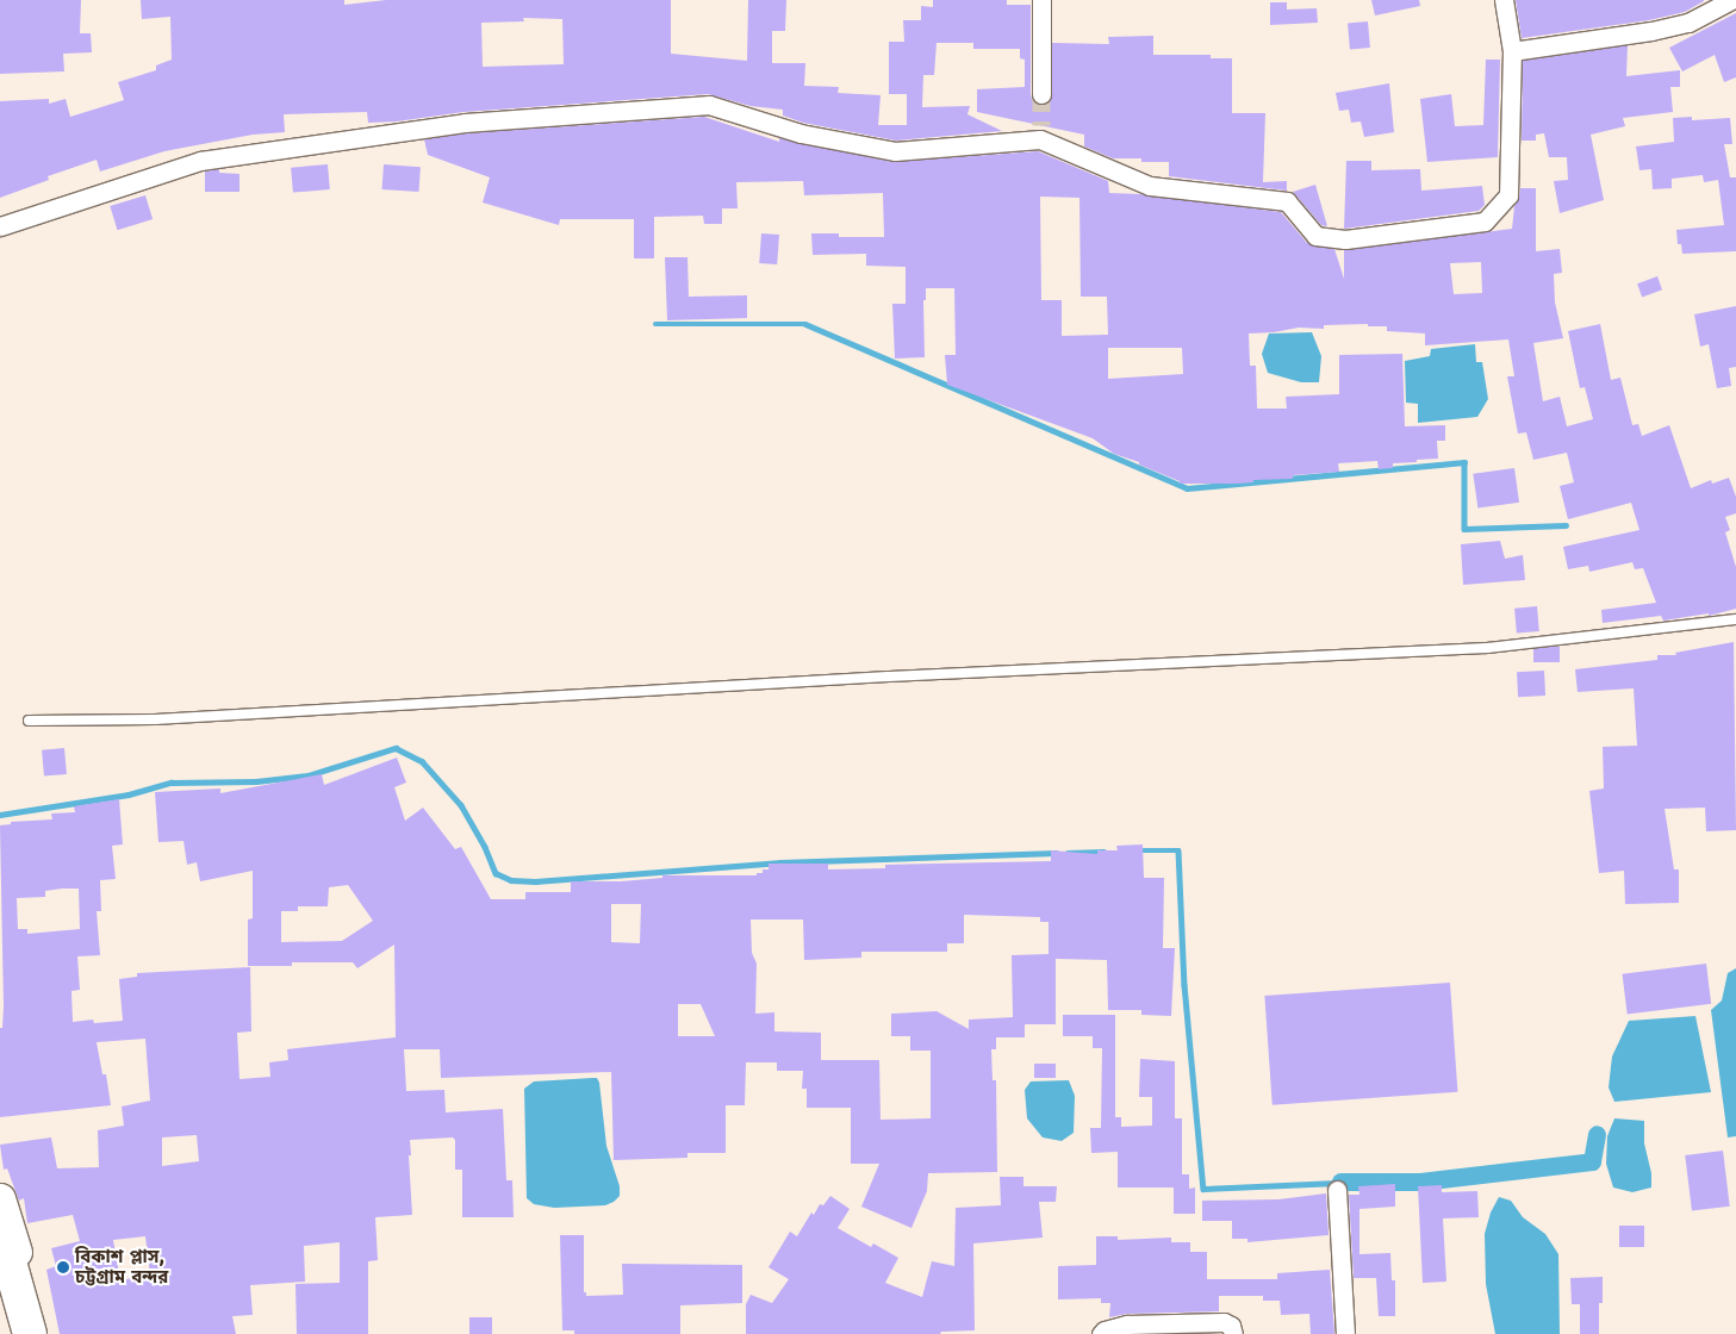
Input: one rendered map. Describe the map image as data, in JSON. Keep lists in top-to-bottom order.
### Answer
{
  "places": ["বিকাশ প্লাস, চট্টগ্রাম বন্দর"]
}
